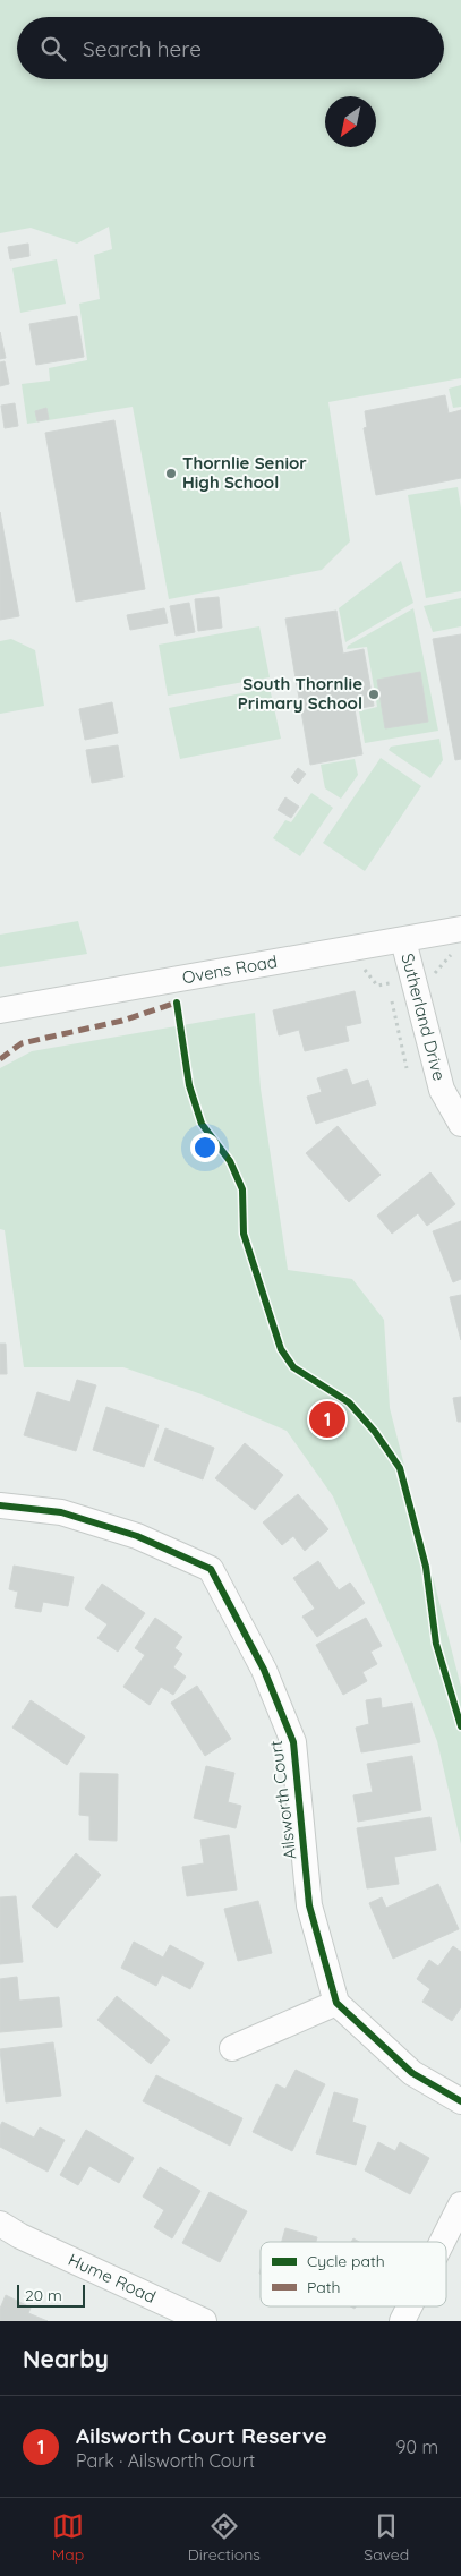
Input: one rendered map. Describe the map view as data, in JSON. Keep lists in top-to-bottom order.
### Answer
{
  "streets": {
    "street": [
      "Ovens Road",
      "Sutherland Drive",
      "Ailsworth Court",
      "Hume Road"
    ]
  },
  "crossings": [
    ["Ovens Road", "Sutherland Drive"]
  ],
  "places": ["Thornlie Senior High School", "South Thornlie Primary School"],
  "legend": ["Cycle path", "Path"],
  "scale_bar": "20 m",
  "north": "bottom left",
  "page": {
    "search": "Search here",
    "pins": "1",
    "scale": "20 m",
    "heading": "Nearby",
    "list": [
      {
        "mark": "1",
        "name": "Ailsworth Court Reserve",
        "note": "Park · Ailsworth Court",
        "value": "90 m"
      }
    ],
    "nav": ["Map", "Directions", "Saved"]
  }
}
